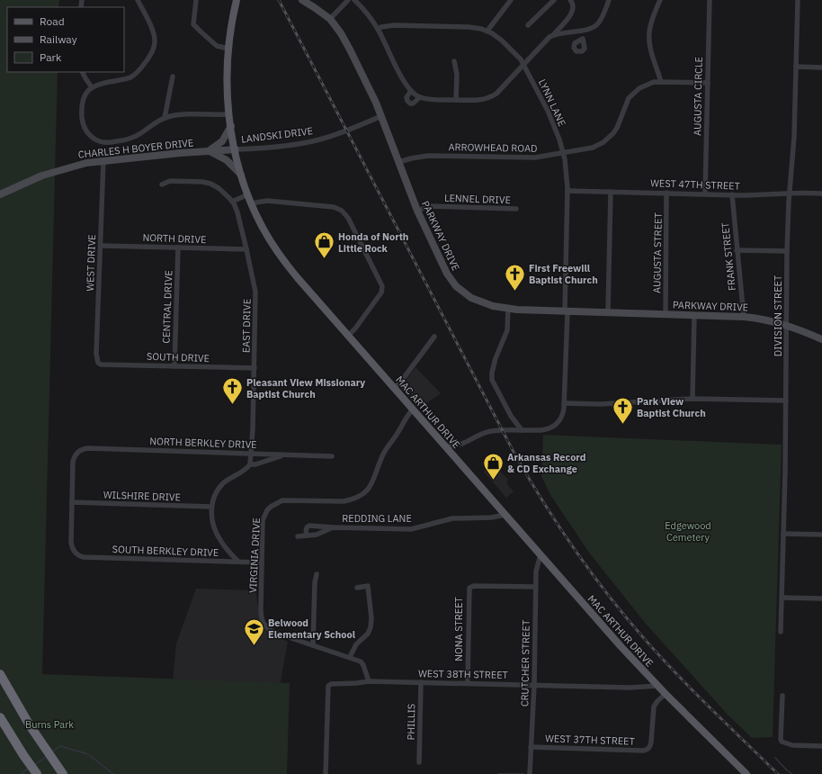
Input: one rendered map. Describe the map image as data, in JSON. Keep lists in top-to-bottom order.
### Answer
{
  "streets": {
    "main road": ["MAC ARTHUR DRIVE"],
    "street": [
      "AUGUSTA CIRCLE",
      "LYNN LANE",
      "LANDSKI DRIVE",
      "ARROWHEAD ROAD",
      "CHARLES H BOYER DRIVE",
      "WEST 47TH STREET",
      "LENNEL DRIVE",
      "PARKWAY DRIVE",
      "NORTH DRIVE",
      "AUGUSTA STREET",
      "FRANK STREET",
      "WEST DRIVE",
      "CENTRAL DRIVE",
      "DIVISION STREET",
      "EAST DRIVE",
      "SOUTH DRIVE",
      "NORTH BERKLEY DRIVE",
      "WILSHIRE DRIVE",
      "REDDING LANE",
      "SOUTH BERKLEY DRIVE",
      "VIRGINIA DRIVE",
      "NONA STREET",
      "CRUTCHER STREET",
      "WEST 38TH STREET",
      "PHILLIS",
      "WEST 37TH STREET"
    ]
  },
  "crossings": [
    ["AUGUSTA CIRCLE", "ARROWHEAD ROAD"],
    ["AUGUSTA CIRCLE", "WEST 47TH STREET"],
    ["LYNN LANE", "ARROWHEAD ROAD"],
    ["LYNN LANE", "WEST 47TH STREET"],
    ["LYNN LANE", "PARKWAY DRIVE"],
    ["LYNN LANE", "MAC ARTHUR DRIVE"],
    ["LANDSKI DRIVE", "CHARLES H BOYER DRIVE"],
    ["LANDSKI DRIVE", "PARKWAY DRIVE"],
    ["LANDSKI DRIVE", "MAC ARTHUR DRIVE"],
    ["ARROWHEAD ROAD", "PARKWAY DRIVE"],
    ["CHARLES H BOYER DRIVE", "WEST DRIVE"],
    ["CHARLES H BOYER DRIVE", "MAC ARTHUR DRIVE"],
    ["WEST 47TH STREET", "AUGUSTA STREET"],
    ["WEST 47TH STREET", "FRANK STREET"],
    ["WEST 47TH STREET", "DIVISION STREET"],
    ["LENNEL DRIVE", "PARKWAY DRIVE"],
    ["PARKWAY DRIVE", "AUGUSTA STREET"],
    ["PARKWAY DRIVE", "FRANK STREET"],
    ["PARKWAY DRIVE", "DIVISION STREET"],
    ["NORTH DRIVE", "WEST DRIVE"],
    ["NORTH DRIVE", "CENTRAL DRIVE"],
    ["NORTH DRIVE", "EAST DRIVE"],
    ["WEST DRIVE", "SOUTH DRIVE"],
    ["CENTRAL DRIVE", "SOUTH DRIVE"],
    ["EAST DRIVE", "SOUTH DRIVE"],
    ["EAST DRIVE", "NORTH BERKLEY DRIVE"],
    ["MAC ARTHUR DRIVE", "REDDING LANE"],
    ["MAC ARTHUR DRIVE", "VIRGINIA DRIVE"],
    ["MAC ARTHUR DRIVE", "CRUTCHER STREET"],
    ["MAC ARTHUR DRIVE", "WEST 38TH STREET"],
    ["MAC ARTHUR DRIVE", "WEST 37TH STREET"],
    ["NORTH BERKLEY DRIVE", "WILSHIRE DRIVE"],
    ["NORTH BERKLEY DRIVE", "SOUTH BERKLEY DRIVE"],
    ["WILSHIRE DRIVE", "SOUTH BERKLEY DRIVE"],
    ["SOUTH BERKLEY DRIVE", "VIRGINIA DRIVE"],
    ["NONA STREET", "CRUTCHER STREET"],
    ["NONA STREET", "WEST 38TH STREET"],
    ["CRUTCHER STREET", "WEST 38TH STREET"],
    ["CRUTCHER STREET", "WEST 37TH STREET"],
    ["WEST 38TH STREET", "PHILLIS"]
  ],
  "parks": ["Edgewood Cemetery", "Burns Park"],
  "places": {
    "shop": ["Honda of North Little Rock", "Arkansas Record & CD Exchange"],
    "church": ["First Freewill Baptist Church", "Pleasant View Missionary Baptist Church", "Park View Baptist Church"],
    "school or university": ["Belwood Elementary School"]
  },
  "legend": ["Road", "Railway", "Park"]
}
